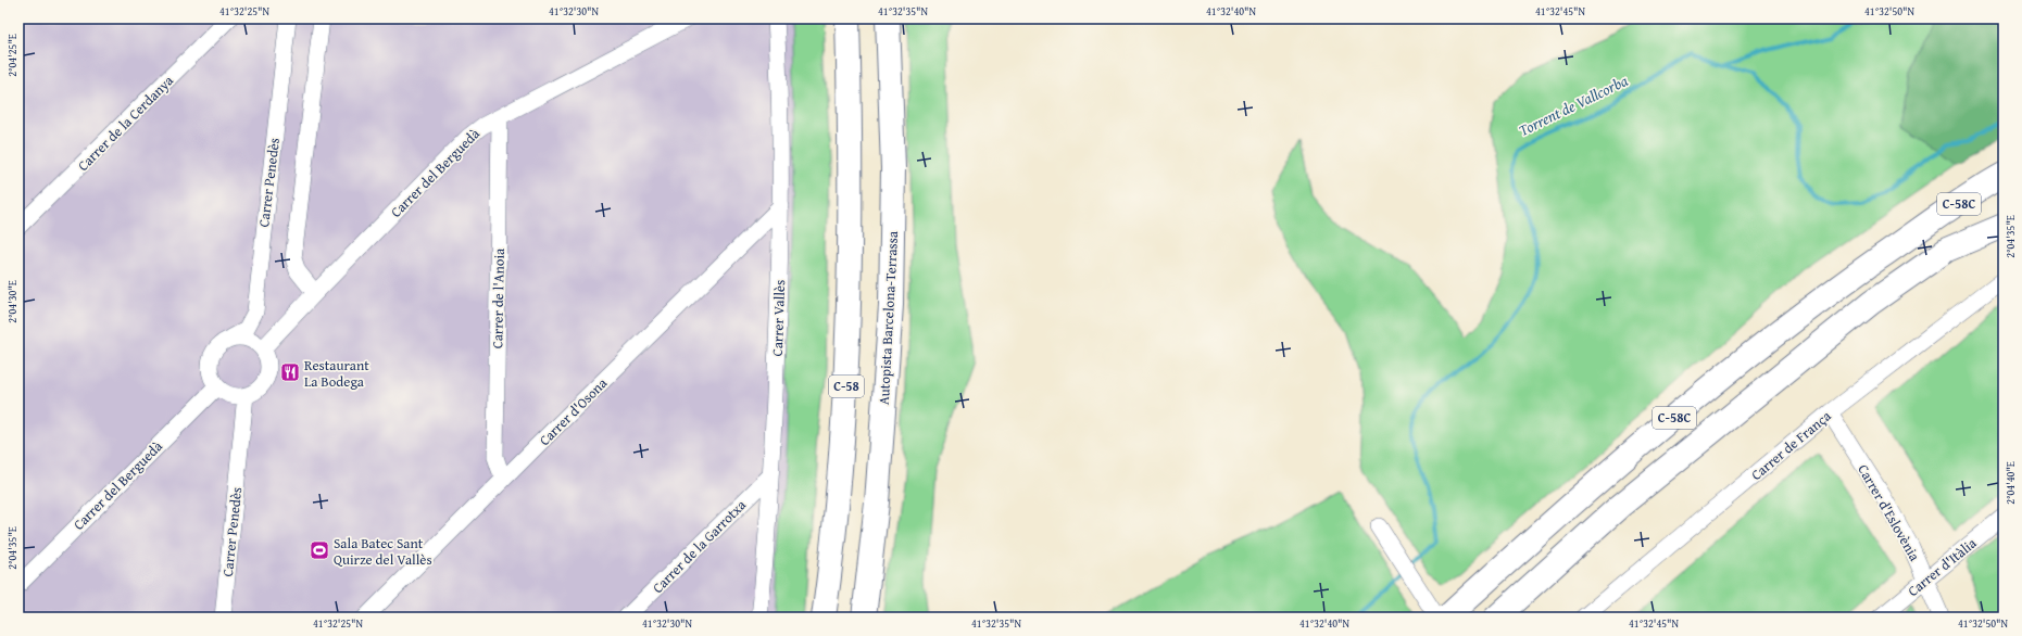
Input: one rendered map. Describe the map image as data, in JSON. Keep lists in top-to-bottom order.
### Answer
{
  "streets": {
    "highway": ["C-58C", "Autopista Barcelona-Terrassa", "C-58"],
    "street": [
      "Carrer de la Cerdanya",
      "Carrer del Berguedà",
      "Carrer Penedès",
      "Carrer de l'Anoia",
      "Carrer Vallès",
      "Carrer d'Osona",
      "Carrer de França",
      "Carrer d'Eslovènia",
      "Carrer de la Garrotxa",
      "Carrer d'Itàlia"
    ]
  },
  "crossings": [
    ["Carrer del Berguedà", "Carrer Penedès"],
    ["Carrer del Berguedà", "Carrer de l'Anoia"],
    ["Carrer de l'Anoia", "Carrer d'Osona"],
    ["Carrer Vallès", "Carrer d'Osona"],
    ["Carrer Vallès", "Carrer de la Garrotxa"],
    ["Carrer de França", "Carrer d'Eslovènia"],
    ["Carrer d'Eslovènia", "Carrer d'Itàlia"]
  ],
  "water": ["Torrent de Vallcorba"],
  "places": {
    "restaurant": ["Restaurant La Bodega"],
    "sports": ["Sala Batec Sant Quirze del Vallès"]
  },
  "coordinates": [
    "41°32'25\"N",
    "41°32'30\"N",
    "41°32'35\"N",
    "41°32'40\"N",
    "41°32'45\"N",
    "41°32'50\"N",
    "2°04'25\"E",
    "2°04'35\"E",
    "2°04'30\"E",
    "2°04'40\"E"
  ]
}
